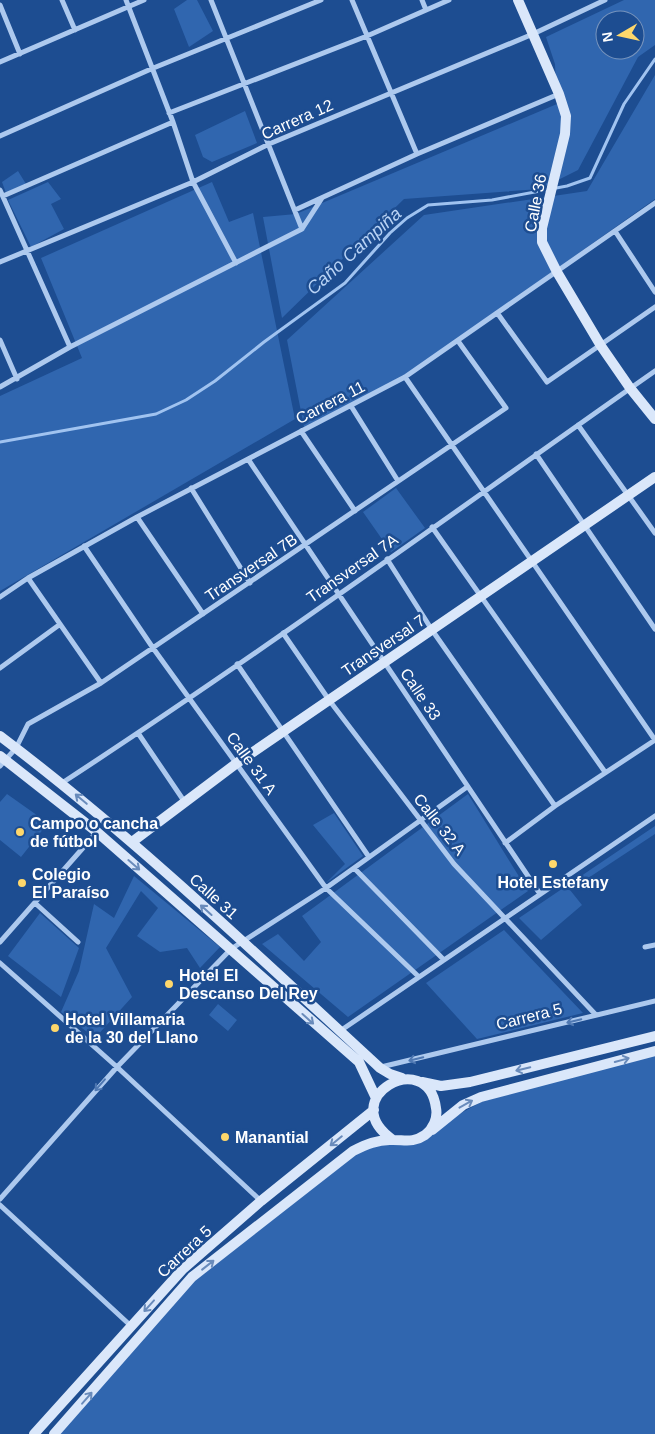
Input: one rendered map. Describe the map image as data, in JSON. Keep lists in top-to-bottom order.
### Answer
{
  "streets": {
    "main road": [
      "Calle 36",
      "Transversal 7",
      "Calle 31",
      "Carrera 5"
    ],
    "street": [
      "Carrera 12",
      "Carrera 11",
      "Transversal 7B",
      "Transversal 7A",
      "Calle 33",
      "Calle 31 A",
      "Calle 32 A"
    ]
  },
  "crossings": [
    ["Carrera 12", "Calle 36"],
    ["Calle 36", "Carrera 11"],
    ["Calle 36", "Transversal 7A"],
    ["Carrera 11", "Transversal 7B"],
    ["Carrera 11", "Calle 33"],
    ["Carrera 11", "Calle 31 A"],
    ["Transversal 7B", "Calle 33"],
    ["Transversal 7B", "Calle 31 A"],
    ["Transversal 7B", "Calle 31"],
    ["Transversal 7A", "Calle 33"],
    ["Transversal 7A", "Calle 31 A"],
    ["Transversal 7A", "Calle 32 A"],
    ["Transversal 7A", "Calle 31"],
    ["Transversal 7", "Calle 33"],
    ["Transversal 7", "Calle 31 A"],
    ["Transversal 7", "Calle 32 A"],
    ["Transversal 7", "Calle 31"],
    ["Calle 32 A", "Carrera 5"],
    ["Calle 31", "Carrera 5"]
  ],
  "water": ["Caño Campiña"],
  "places": [
    "Campo o cancha de fútbol",
    "Hotel Estefany",
    "Colegio El Paraíso",
    "Hotel El Descanso Del Rey",
    "Hotel Villamaria de la 30 del Llano",
    "Manantial"
  ],
  "north": "left"
}
